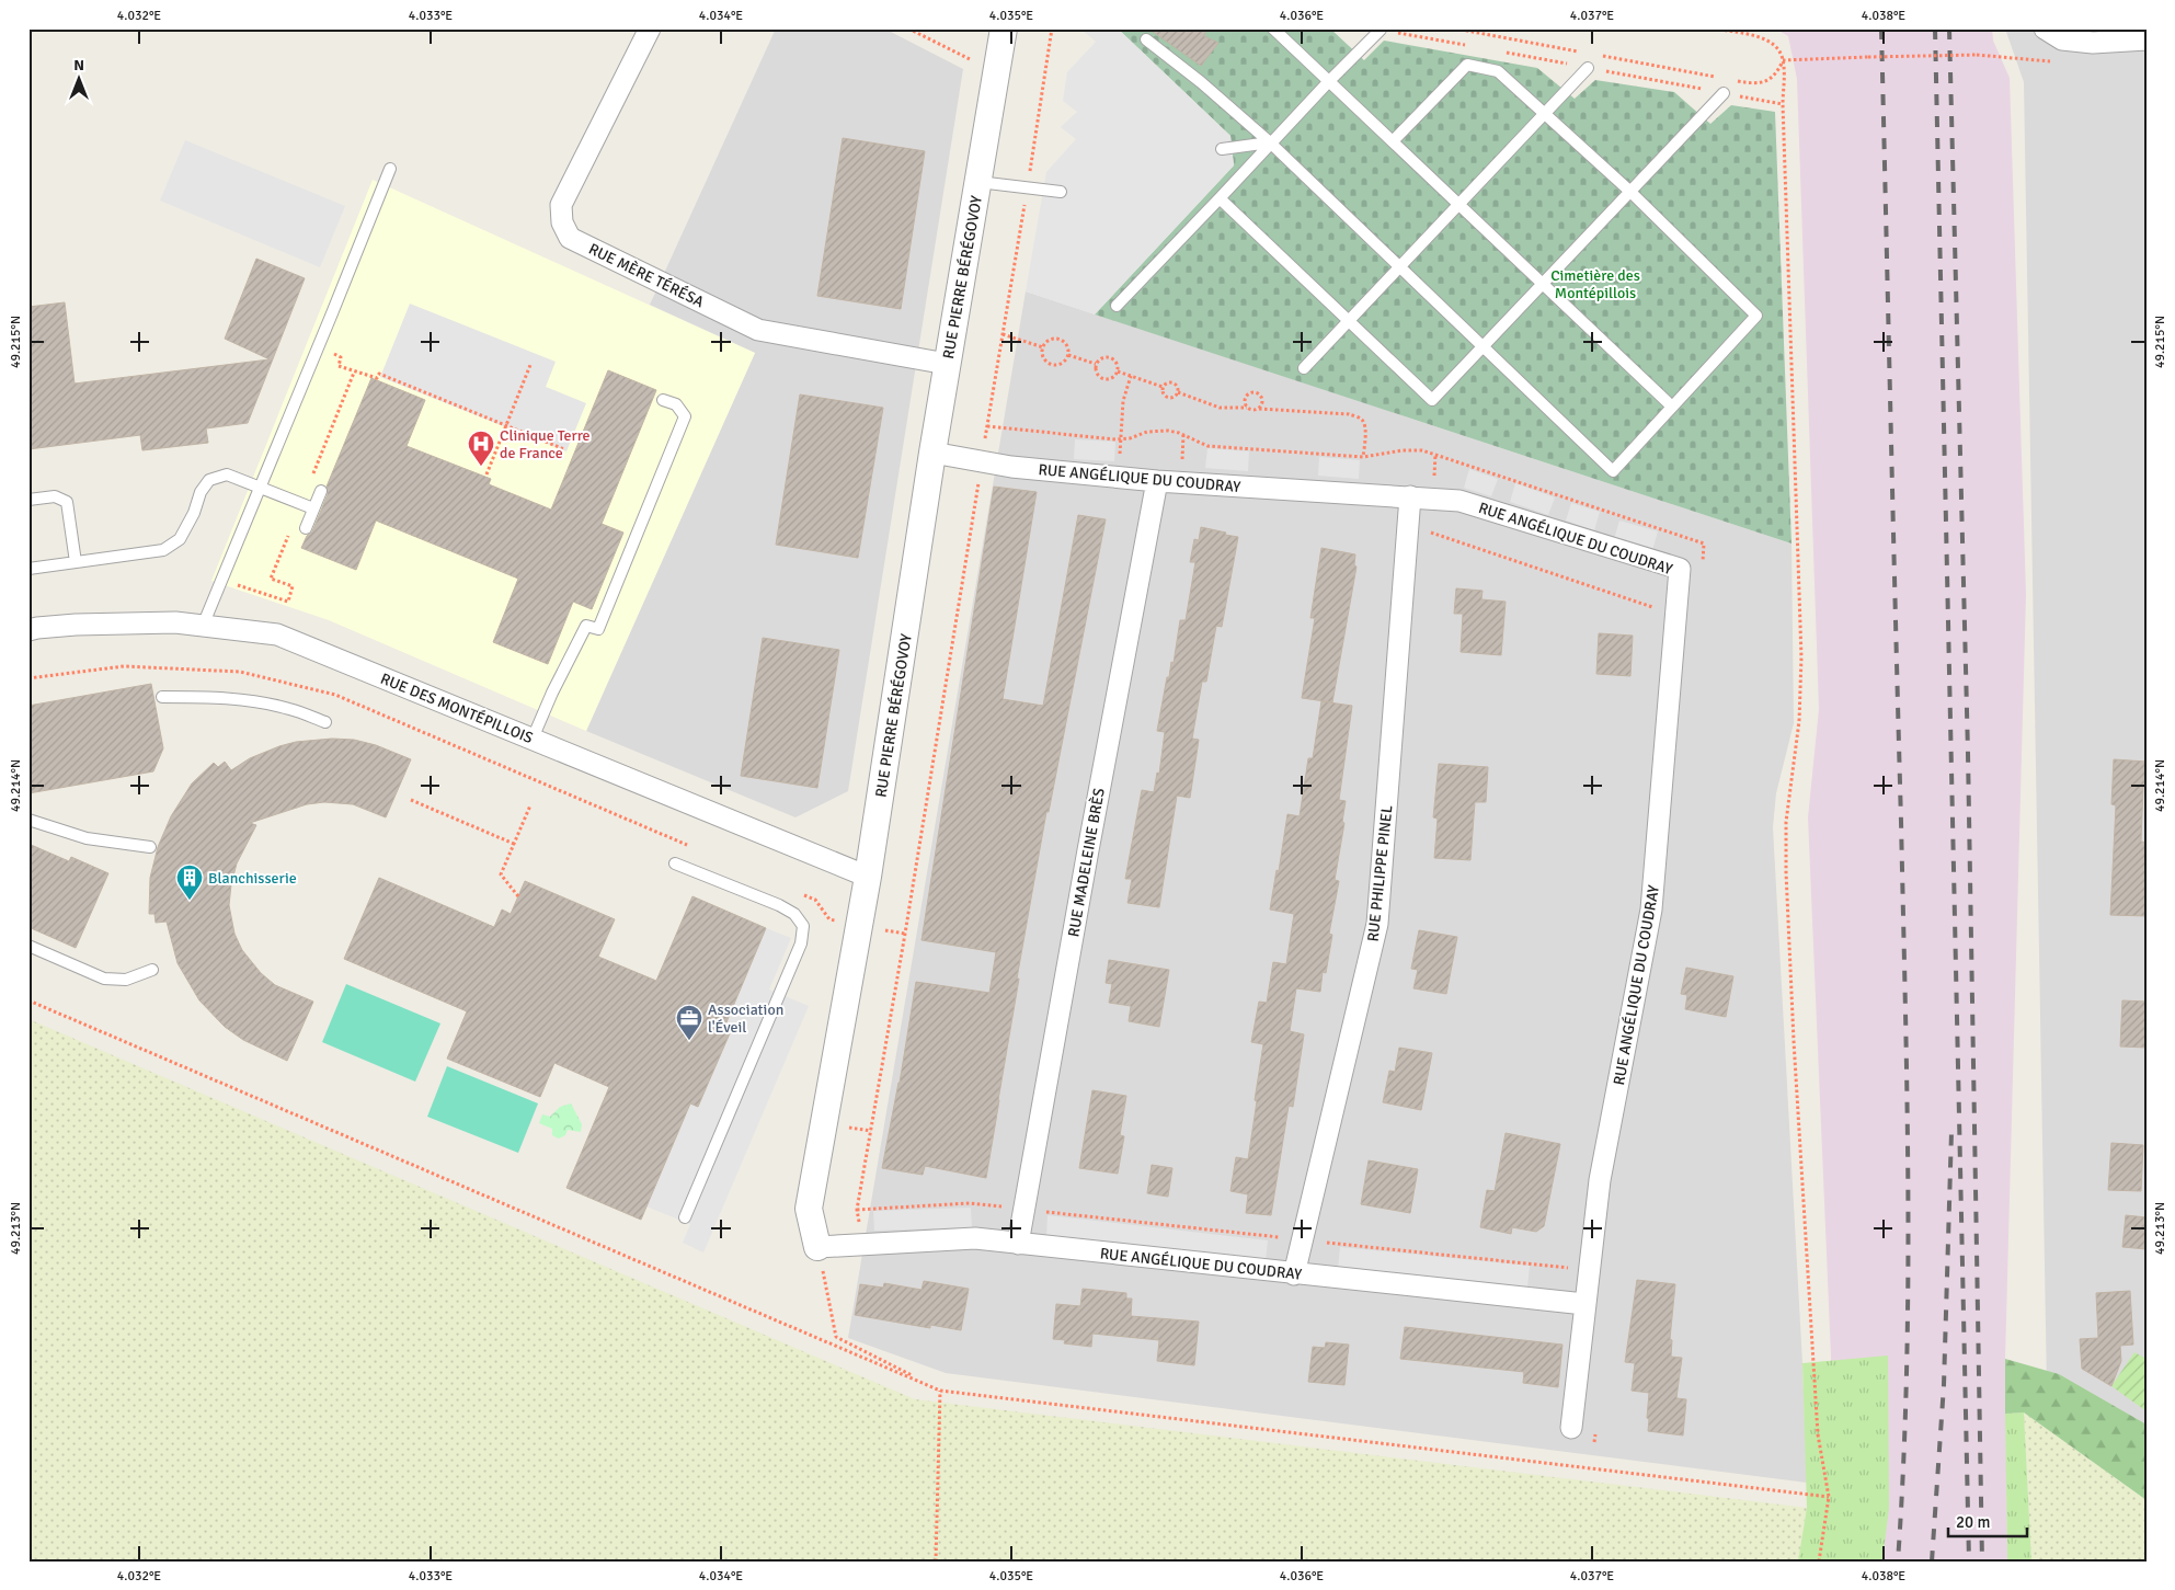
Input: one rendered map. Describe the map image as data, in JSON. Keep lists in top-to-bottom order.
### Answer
{
  "streets": {
    "street": [
      "RUE MÈRE TÉRÉSA",
      "RUE PIERRE BÉRÉGOVOY",
      "RUE ANGÉLIQUE DU COUDRAY",
      "RUE DES MONTÉPILLOIS",
      "RUE MADELEINE BRÈS",
      "RUE PHILIPPE PINEL"
    ]
  },
  "crossings": [
    ["RUE MÈRE TÉRÉSA", "RUE PIERRE BÉRÉGOVOY"],
    ["RUE PIERRE BÉRÉGOVOY", "RUE ANGÉLIQUE DU COUDRAY"],
    ["RUE PIERRE BÉRÉGOVOY", "RUE DES MONTÉPILLOIS"],
    ["RUE ANGÉLIQUE DU COUDRAY", "RUE MADELEINE BRÈS"],
    ["RUE ANGÉLIQUE DU COUDRAY", "RUE PHILIPPE PINEL"]
  ],
  "parks": ["Cimetière des Montépillois"],
  "places": {
    "hospital": ["Clinique Terre de France"],
    "building": ["Blanchisserie"],
    "office": ["Association l'Éveil"]
  },
  "scale_bar": "20 m",
  "north": "top",
  "coordinates": [
    "4.032°E",
    "4.033°E",
    "4.034°E",
    "4.035°E",
    "4.036°E",
    "4.037°E",
    "4.038°E",
    "49.215°N",
    "49.214°N",
    "49.213°N"
  ]
}
